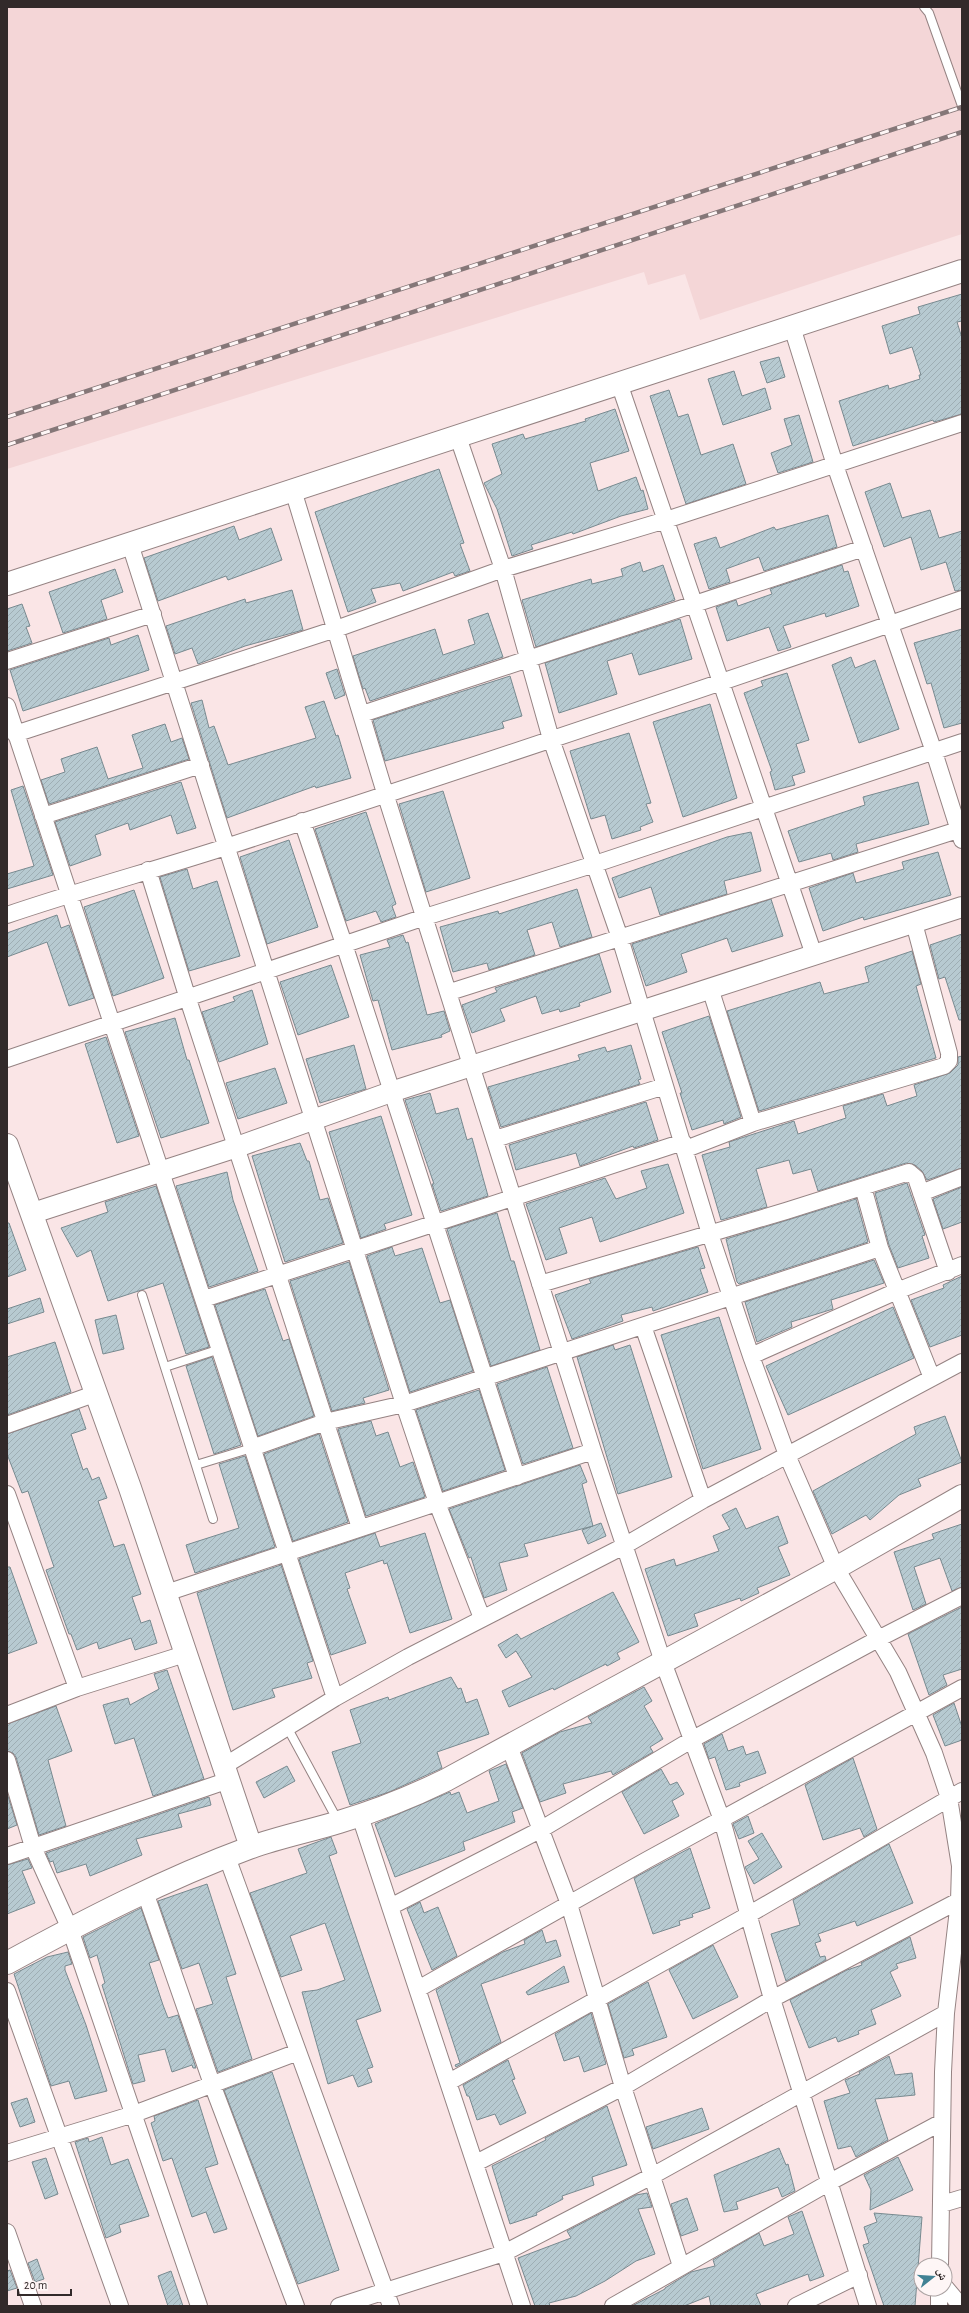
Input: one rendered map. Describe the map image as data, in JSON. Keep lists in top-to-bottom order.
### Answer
{
  "scale_bar": "20 m",
  "north": "right"
}
